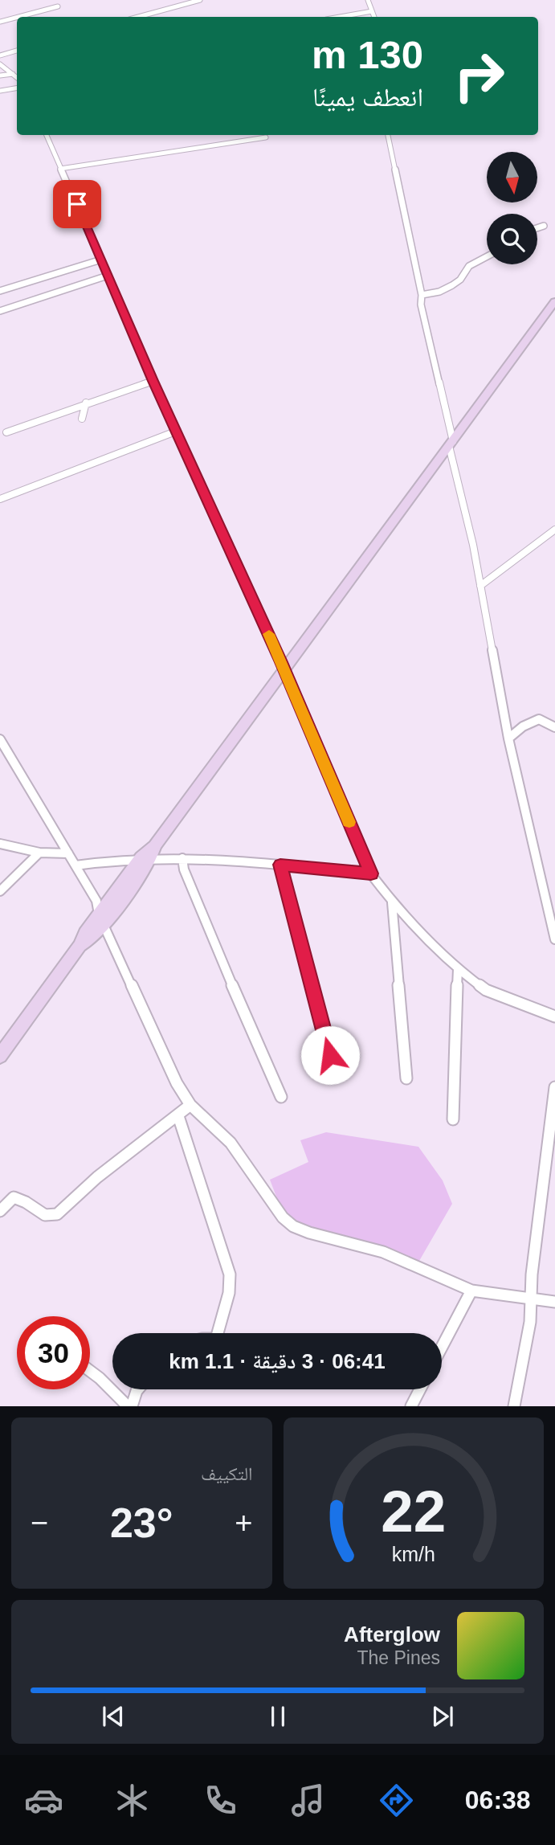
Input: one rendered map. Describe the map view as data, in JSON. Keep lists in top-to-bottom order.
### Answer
{
  "north": "bottom",
  "page": {
    "turn": ["130 m", "انعطف يمينًا"],
    "limit": "30",
    "trip": "06:41 · 3 دقيقة · 1.1 km",
    "tile": "التكييف",
    "heat": ["−", "23°", "+"],
    "song": ["Afterglow", "The Pines"],
    "tabs": "06:38",
    "gauge": ["22", "km/h"]
  }
}
